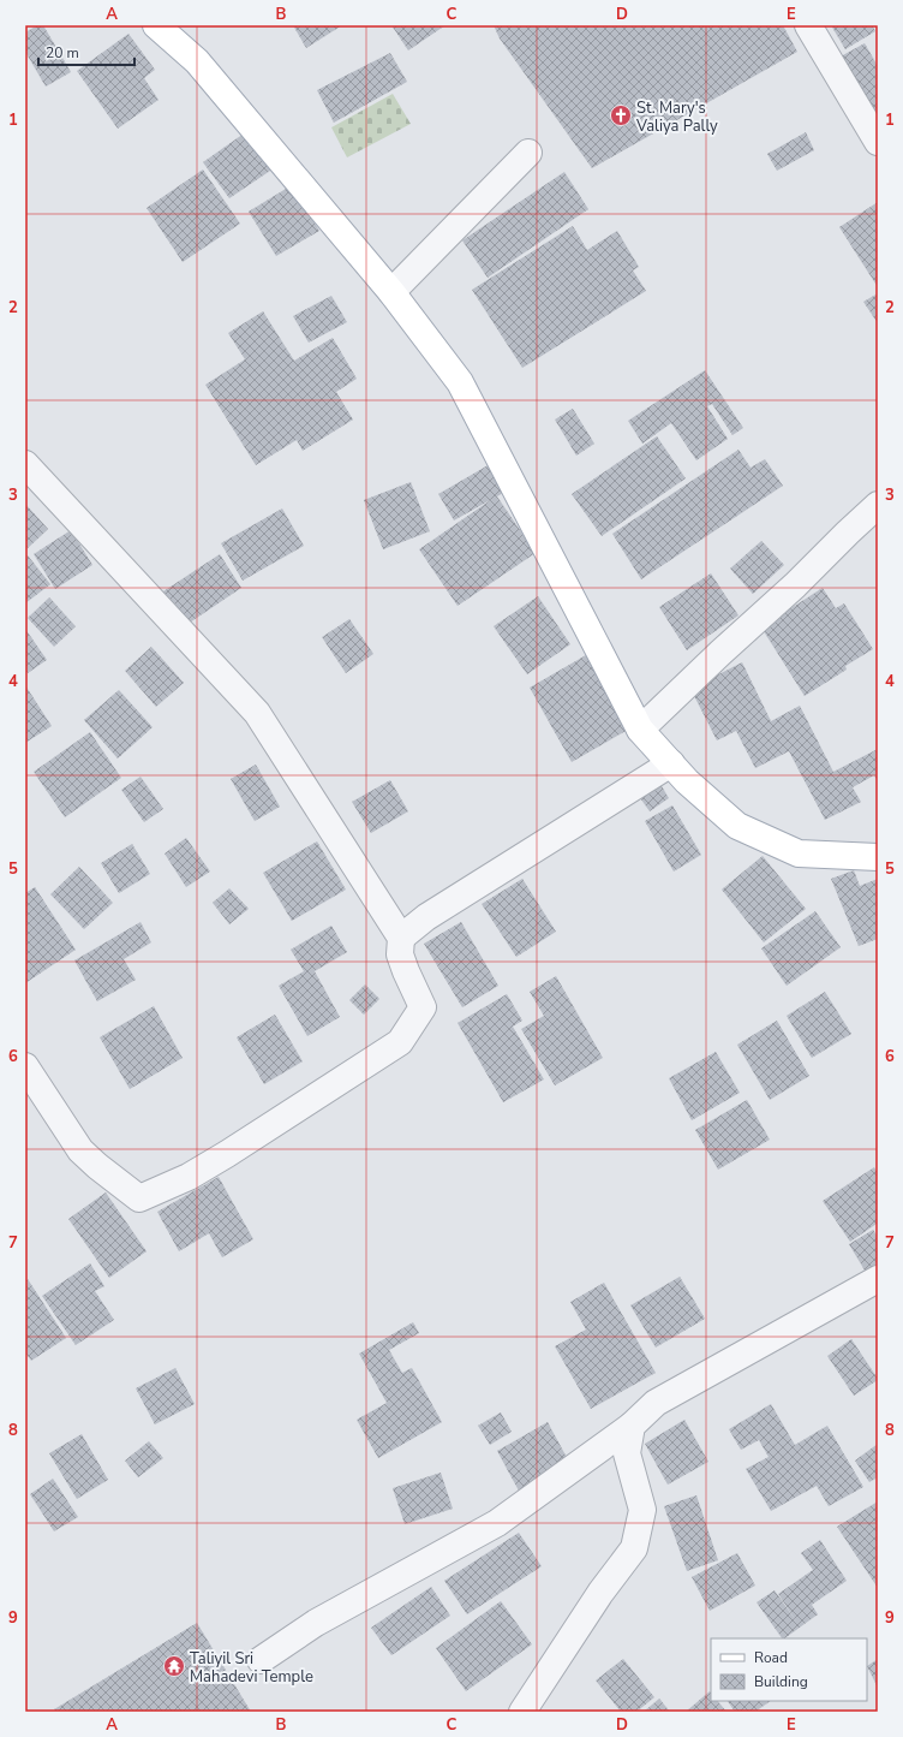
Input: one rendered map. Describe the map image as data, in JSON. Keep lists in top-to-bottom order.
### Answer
{
  "places": {
    "church": ["St. Mary's Valiya Pally"],
    "temple": ["Taliyil Sri Mahadevi Temple"]
  },
  "legend": ["Road", "Building"],
  "scale_bar": "20 m",
  "grid": {
    "columns": [
      "A",
      "B",
      "C",
      "D",
      "E"
    ],
    "rows": [
      "1",
      "2",
      "3",
      "4",
      "5",
      "6",
      "7",
      "8",
      "9"
    ]
  }
}
